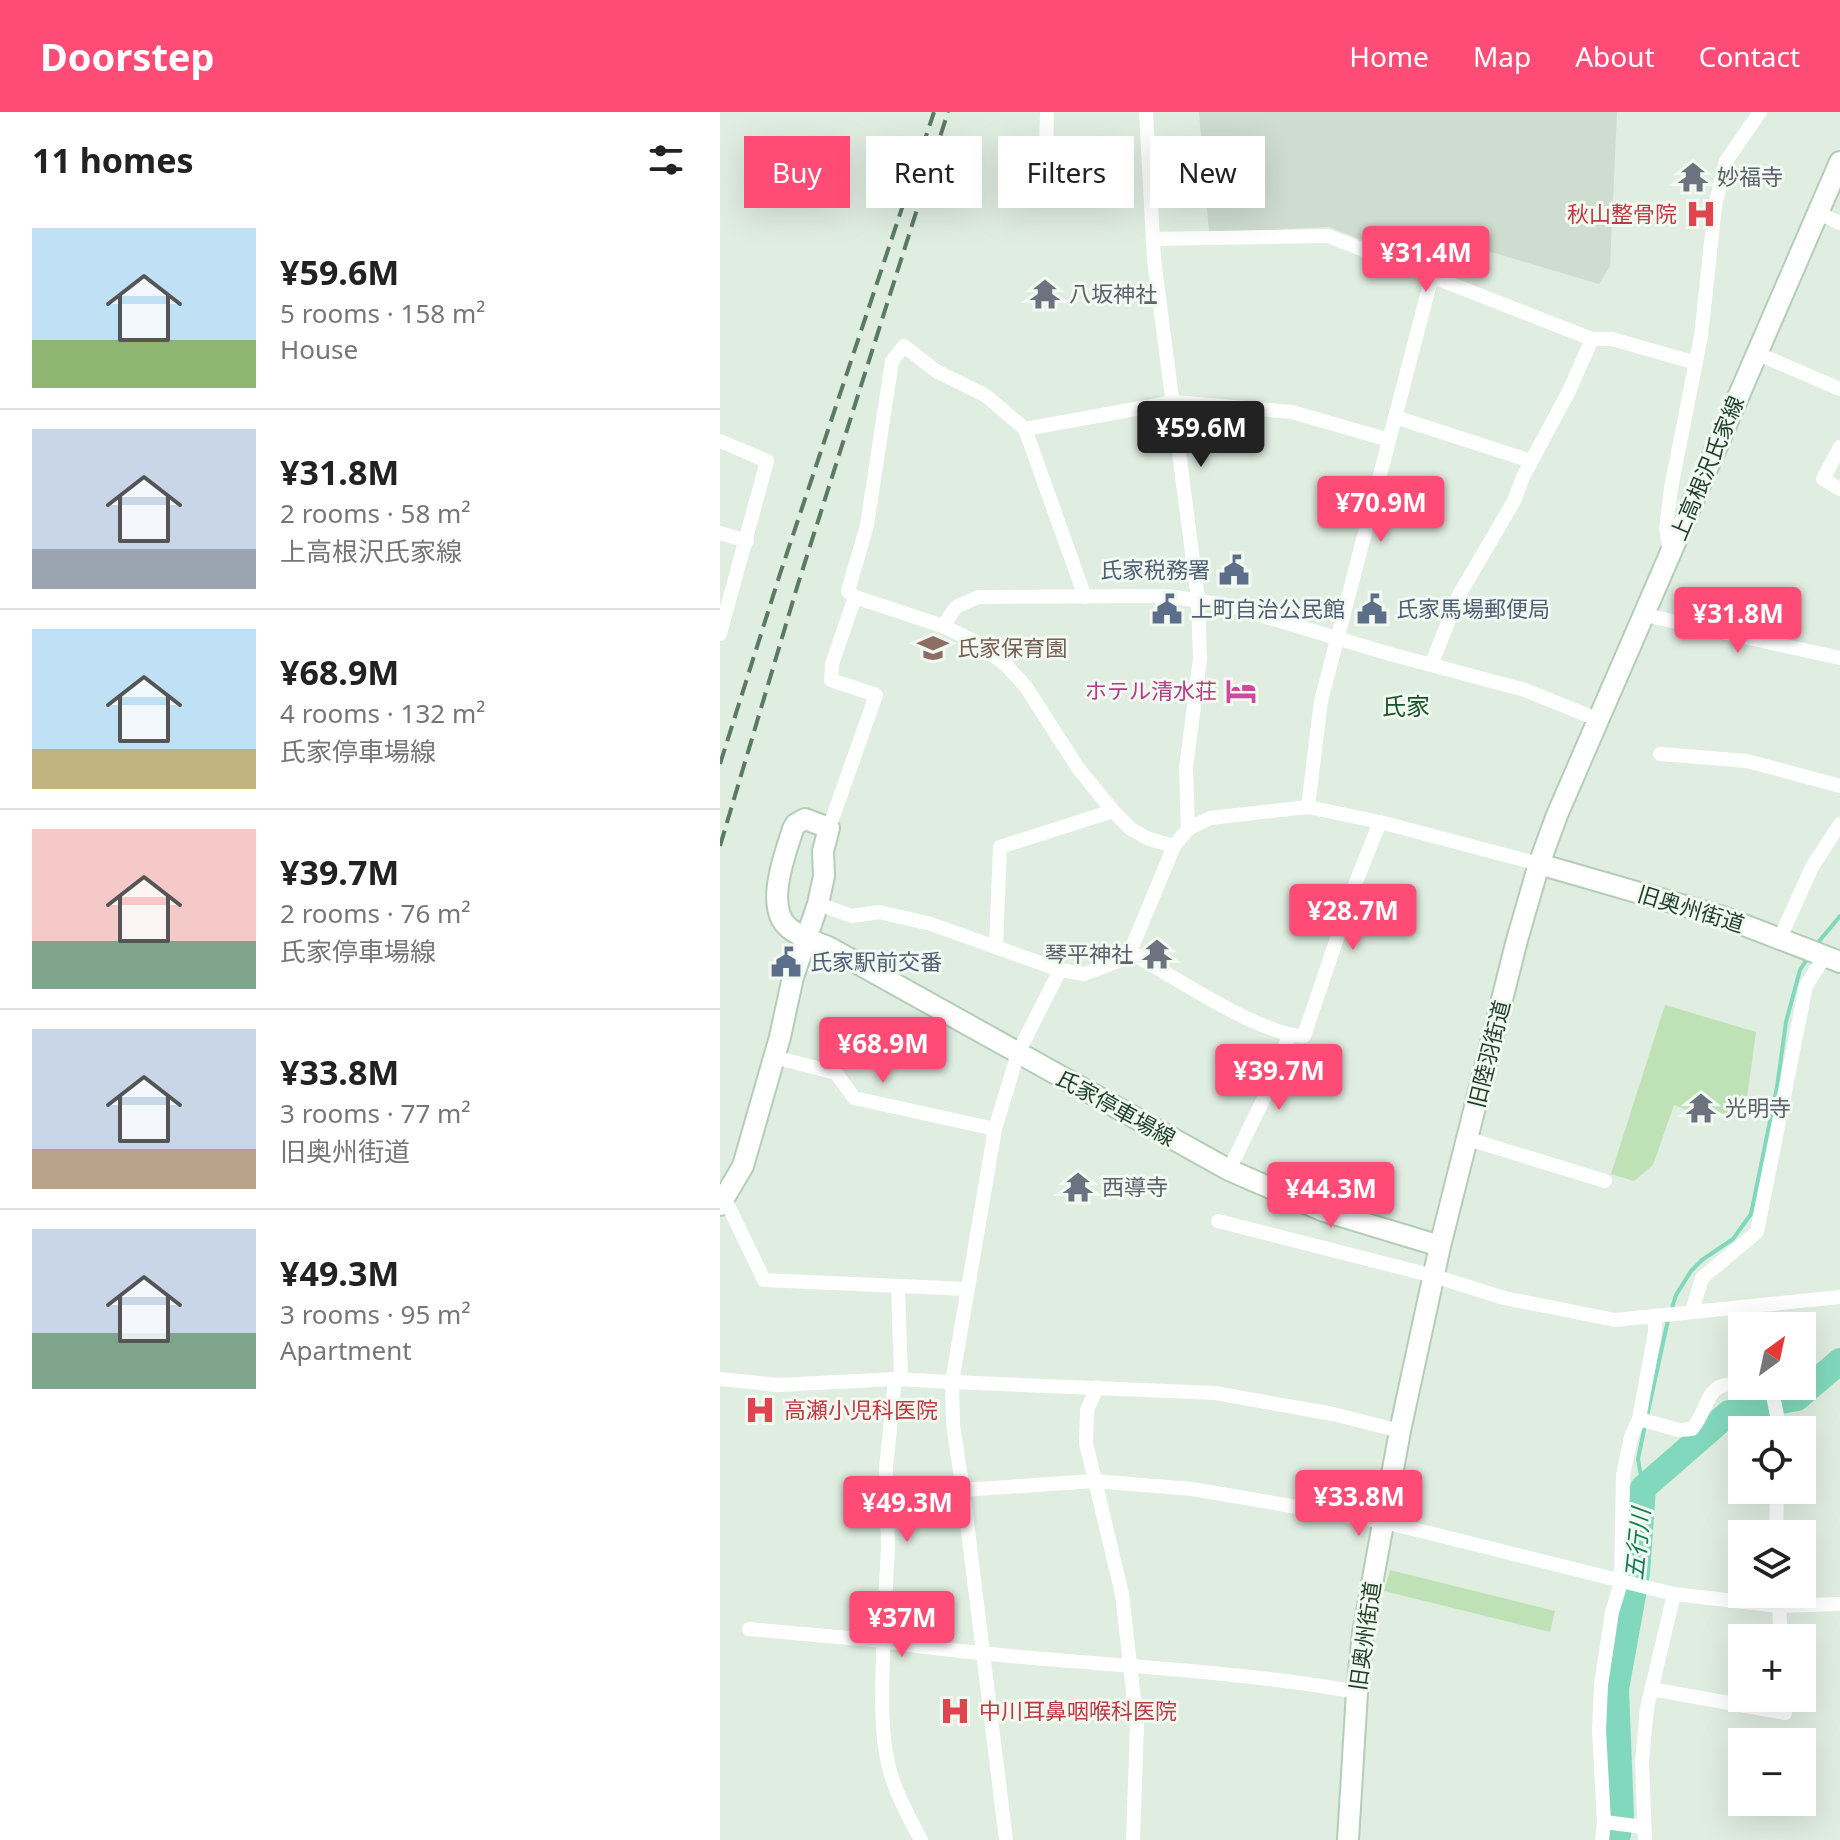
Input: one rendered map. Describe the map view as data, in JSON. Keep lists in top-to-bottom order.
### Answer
{
  "streets": {
    "main road": [
      "上高根沢氏家線",
      "旧奥州街道",
      "旧陸羽街道",
      "氏家停車場線"
    ]
  },
  "crossings": [
    ["上高根沢氏家線", "旧奥州街道"],
    ["上高根沢氏家線", "旧陸羽街道"],
    ["旧奥州街道", "旧陸羽街道"],
    ["旧奥州街道", "氏家停車場線"],
    ["旧陸羽街道", "氏家停車場線"]
  ],
  "districts": ["氏家"],
  "water": ["五行川"],
  "places": {
    "temple": [
      "妙福寺",
      "八坂神社",
      "琴平神社",
      "光明寺",
      "西導寺"
    ],
    "hospital": ["秋山整骨院", "高瀬小児科医院", "中川耳鼻咽喉科医院"],
    "public building": [
      "氏家税務署",
      "上町自治公民館",
      "氏家馬場郵便局",
      "氏家駅前交番"
    ],
    "school or university": ["氏家保育園"],
    "hotel": ["ホテル清水荘"]
  },
  "north": "top right",
  "page": {
    "header": "Doorstep",
    "nav": [
      "Home",
      "Map",
      "About",
      "Contact"
    ],
    "heading": "11 homes",
    "chip": [
      "Buy",
      "Rent",
      "Filters",
      "New"
    ],
    "list": [
      {
        "name": "¥59.6M",
        "note": "5 rooms · 158 m² · House"
      },
      {
        "name": "¥31.8M",
        "note": "2 rooms · 58 m² · 上高根沢氏家線"
      },
      {
        "name": "¥68.9M",
        "note": "4 rooms · 132 m² · 氏家停車場線"
      },
      {
        "name": "¥39.7M",
        "note": "2 rooms · 76 m² · 氏家停車場線"
      },
      {
        "name": "¥33.8M",
        "note": "3 rooms · 77 m² · 旧奥州街道"
      },
      {
        "name": "¥49.3M",
        "note": "3 rooms · 95 m² · Apartment"
      }
    ],
    "price": [
      "¥31.4M",
      "¥59.6M",
      "¥70.9M",
      "¥31.8M",
      "¥28.7M",
      "¥68.9M",
      "¥39.7M",
      "¥44.3M",
      "¥33.8M",
      "¥49.3M",
      "¥37M"
    ],
    "map_buttons": ["+", "−"]
  }
}
